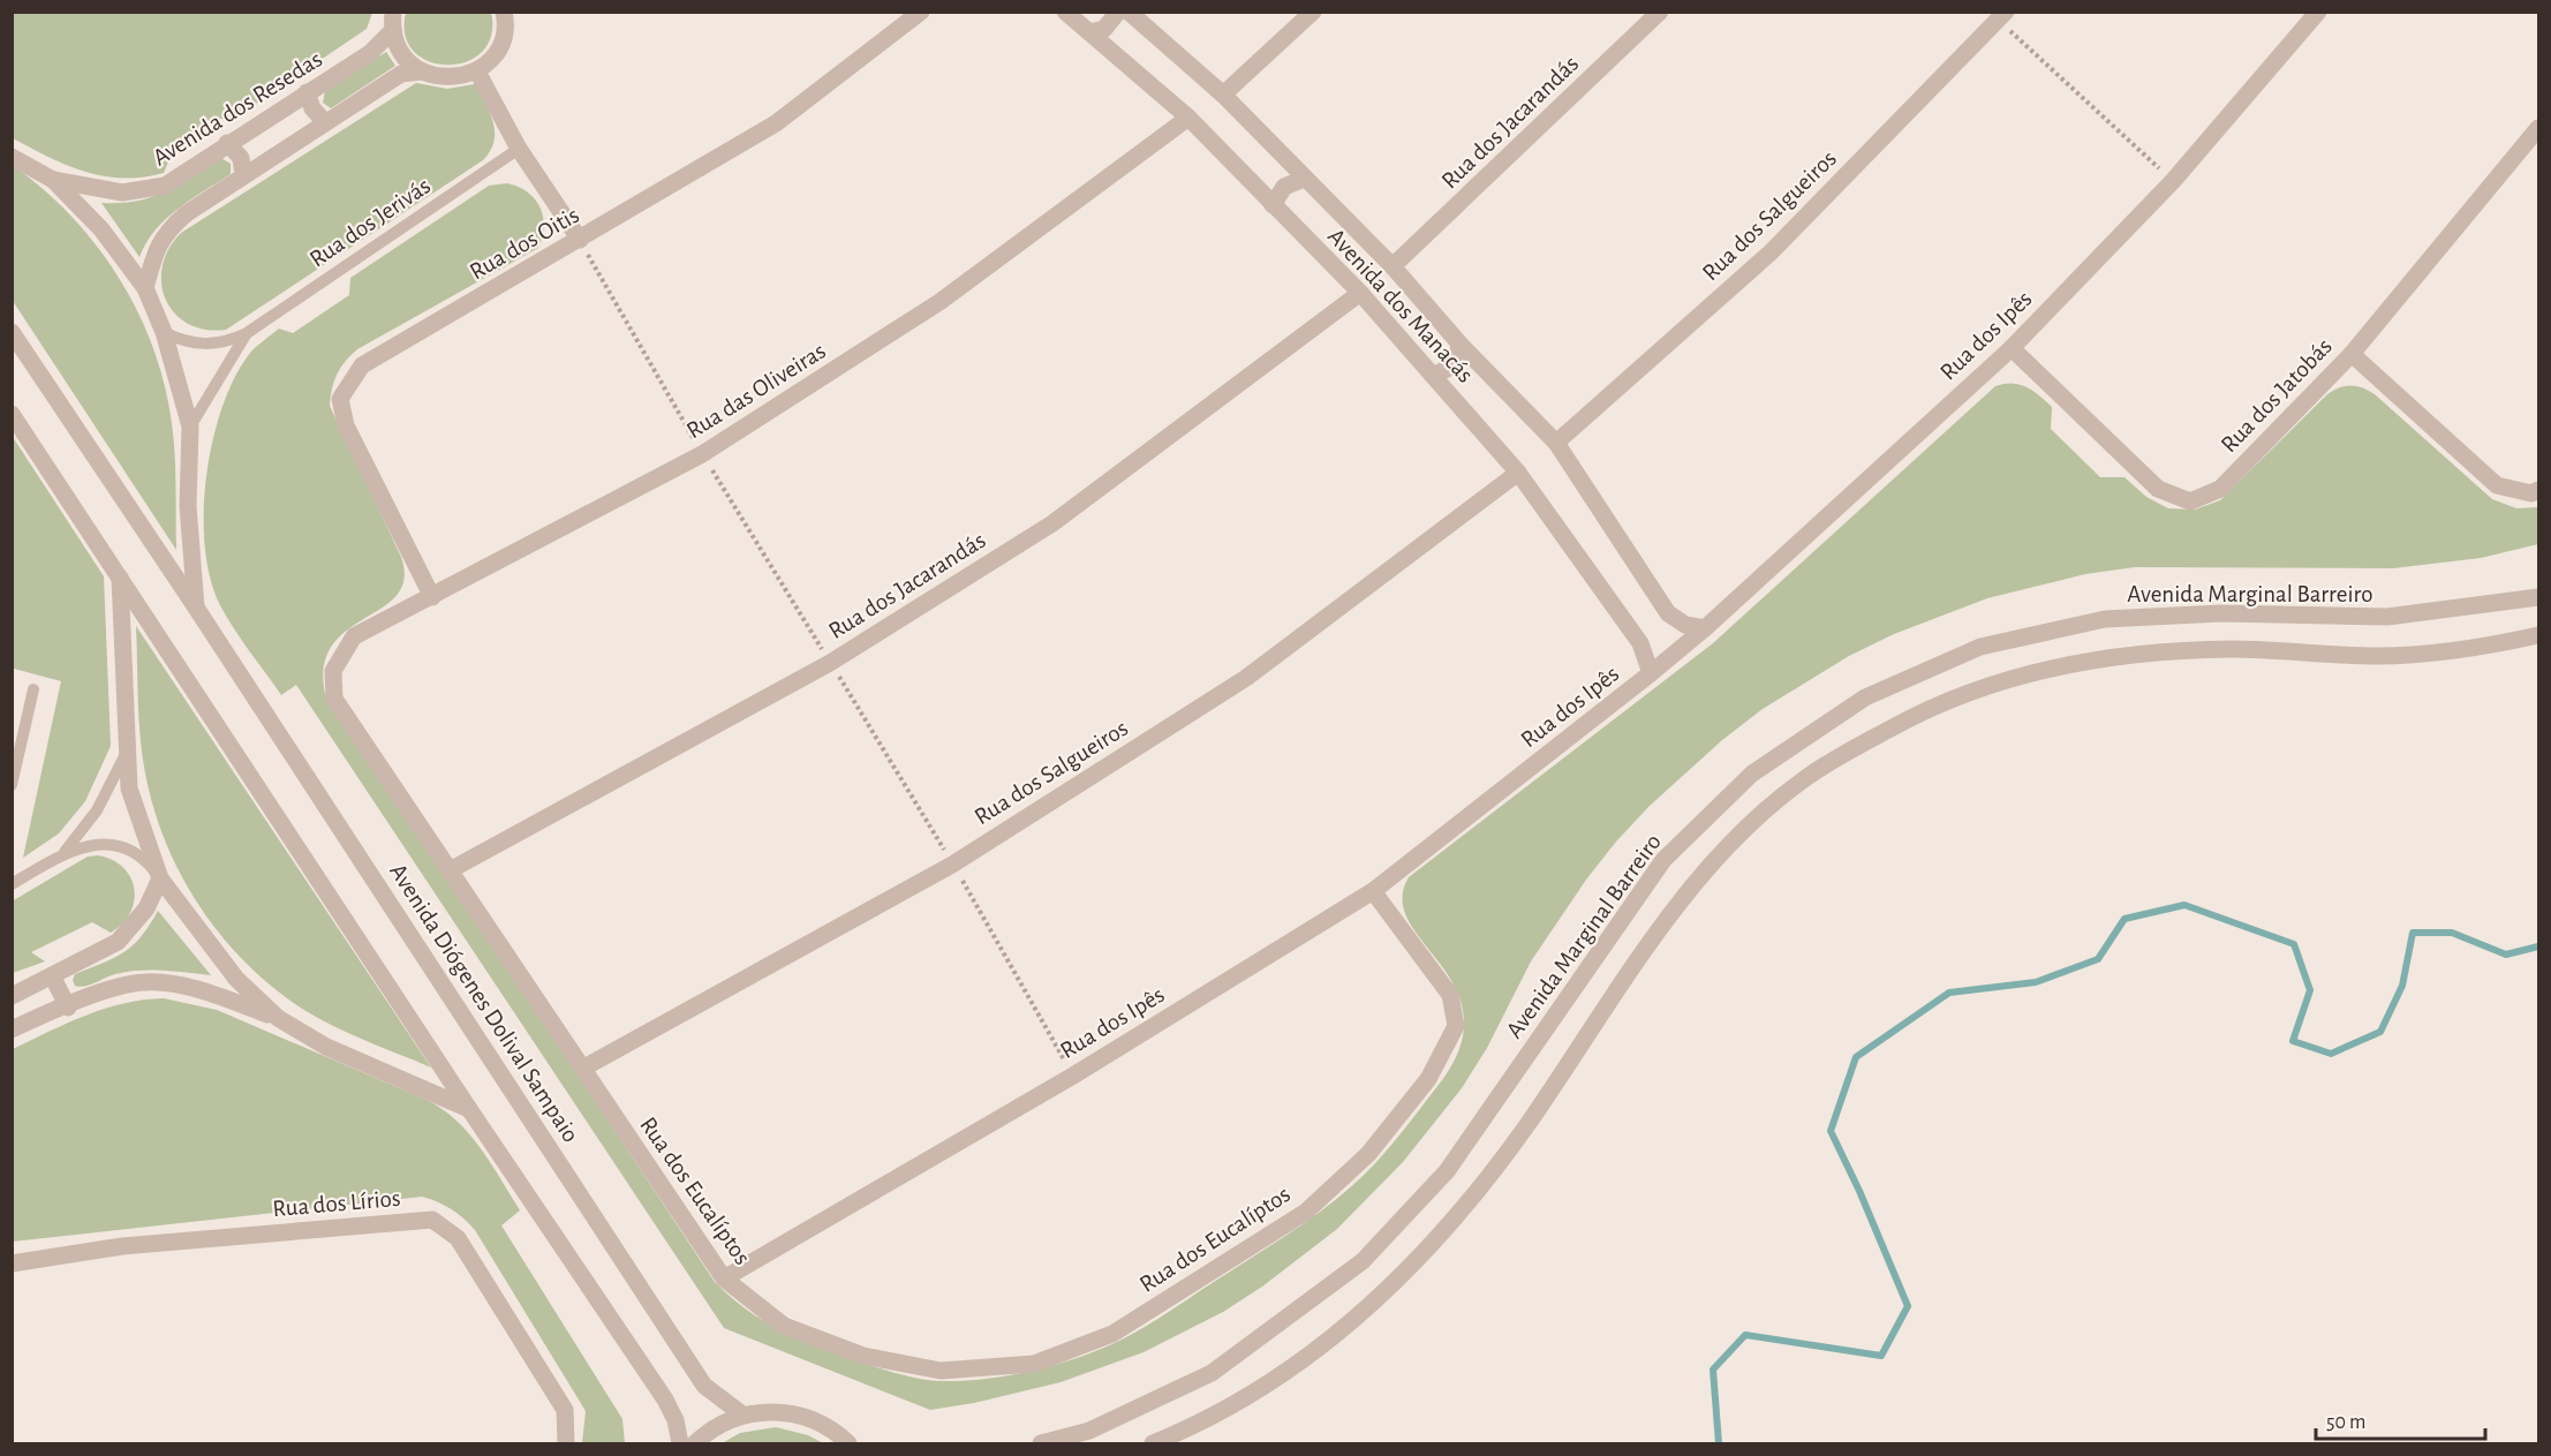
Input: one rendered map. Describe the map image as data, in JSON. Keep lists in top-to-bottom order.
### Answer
{
  "streets": {
    "street": [
      "Avenida dos Resedas",
      "Rua dos Jacarandás",
      "Rua dos Salgueiros",
      "Rua dos Oitis",
      "Avenida dos Manacás",
      "Rua dos Ipês",
      "Rua das Oliveiras",
      "Rua dos Jatobás",
      "Avenida Marginal Barreiro",
      "Avenida Diógenes Dolival Sampaio",
      "Rua dos Eucalíptos",
      "Rua dos Lírios"
    ],
    "lane": ["Rua dos Jerivás"]
  },
  "crossings": [
    ["Avenida dos Resedas", "Avenida Diógenes Dolival Sampaio"],
    ["Rua dos Jacarandás", "Avenida dos Manacás"],
    ["Rua dos Jacarandás", "Rua dos Eucalíptos"],
    ["Rua dos Salgueiros", "Avenida dos Manacás"],
    ["Rua dos Salgueiros", "Rua dos Eucalíptos"],
    ["Rua dos Jerivás", "Avenida Diógenes Dolival Sampaio"],
    ["Rua dos Oitis", "Rua das Oliveiras"],
    ["Avenida dos Manacás", "Rua dos Ipês"],
    ["Avenida dos Manacás", "Rua das Oliveiras"],
    ["Rua dos Ipês", "Rua dos Jatobás"],
    ["Rua dos Ipês", "Rua dos Eucalíptos"],
    ["Rua das Oliveiras", "Rua dos Eucalíptos"]
  ],
  "scale_bar": "50 m"
}
